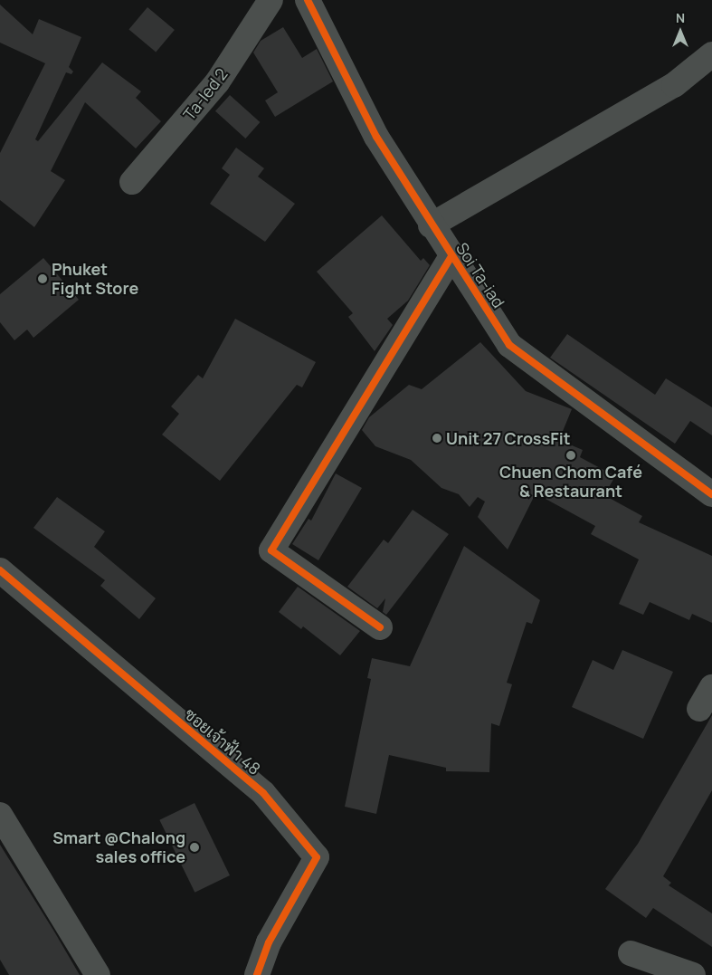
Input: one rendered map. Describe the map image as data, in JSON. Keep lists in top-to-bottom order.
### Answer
{
  "streets": {
    "street": ["Ta-Ied 2", "Soi Ta-iad", "ซอยเจ้าฟ้า 48"]
  },
  "places": [
    "Phuket Fight Store",
    "Unit 27 CrossFit",
    "Chuen Chom Café & Restaurant",
    "Smart @Chalong sales office"
  ],
  "north": "top"
}
